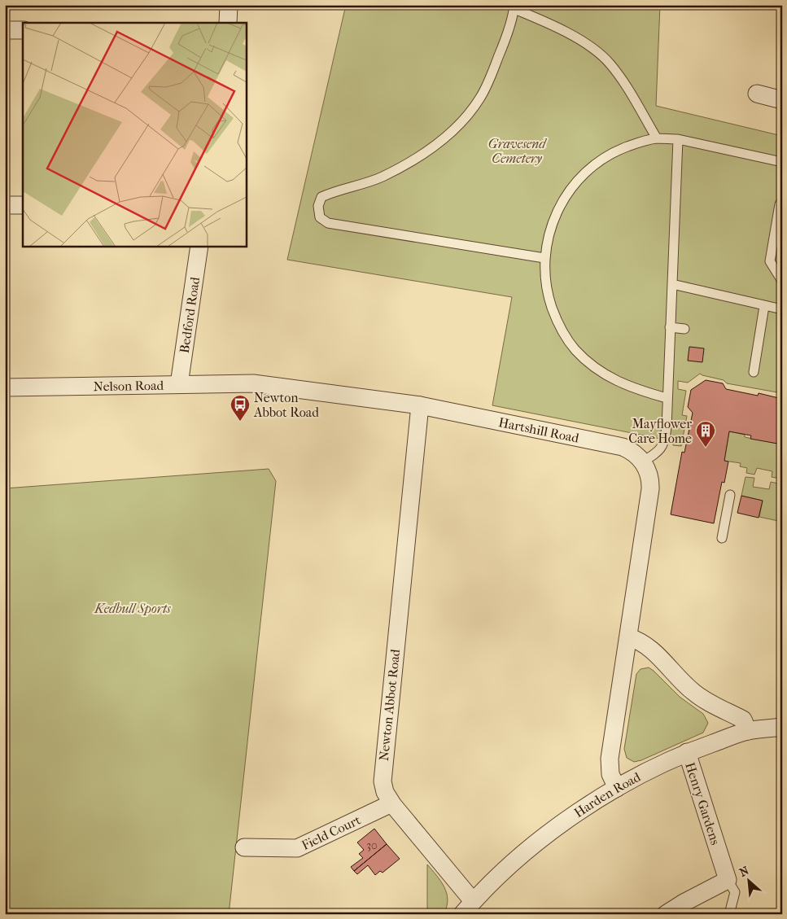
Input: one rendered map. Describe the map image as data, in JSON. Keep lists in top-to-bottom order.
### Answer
{
  "streets": {
    "street": [
      "Bedford Road",
      "Nelson Road",
      "Hartshill Road",
      "Newton Abbot Road",
      "Harden Road",
      "Henry Gardens",
      "Field Court"
    ]
  },
  "crossings": [
    ["Bedford Road", "Nelson Road"],
    ["Nelson Road", "Hartshill Road"],
    ["Hartshill Road", "Newton Abbot Road"],
    ["Newton Abbot Road", "Harden Road"],
    ["Newton Abbot Road", "Field Court"],
    ["Harden Road", "Henry Gardens"]
  ],
  "parks": ["Gravesend Cemetery", "Kedbull Sports"],
  "places": {
    "bus stop": ["Newton Abbot Road"],
    "building": ["Mayflower Care Home"]
  },
  "house_numbers": ["30"],
  "north": "top left"
}
